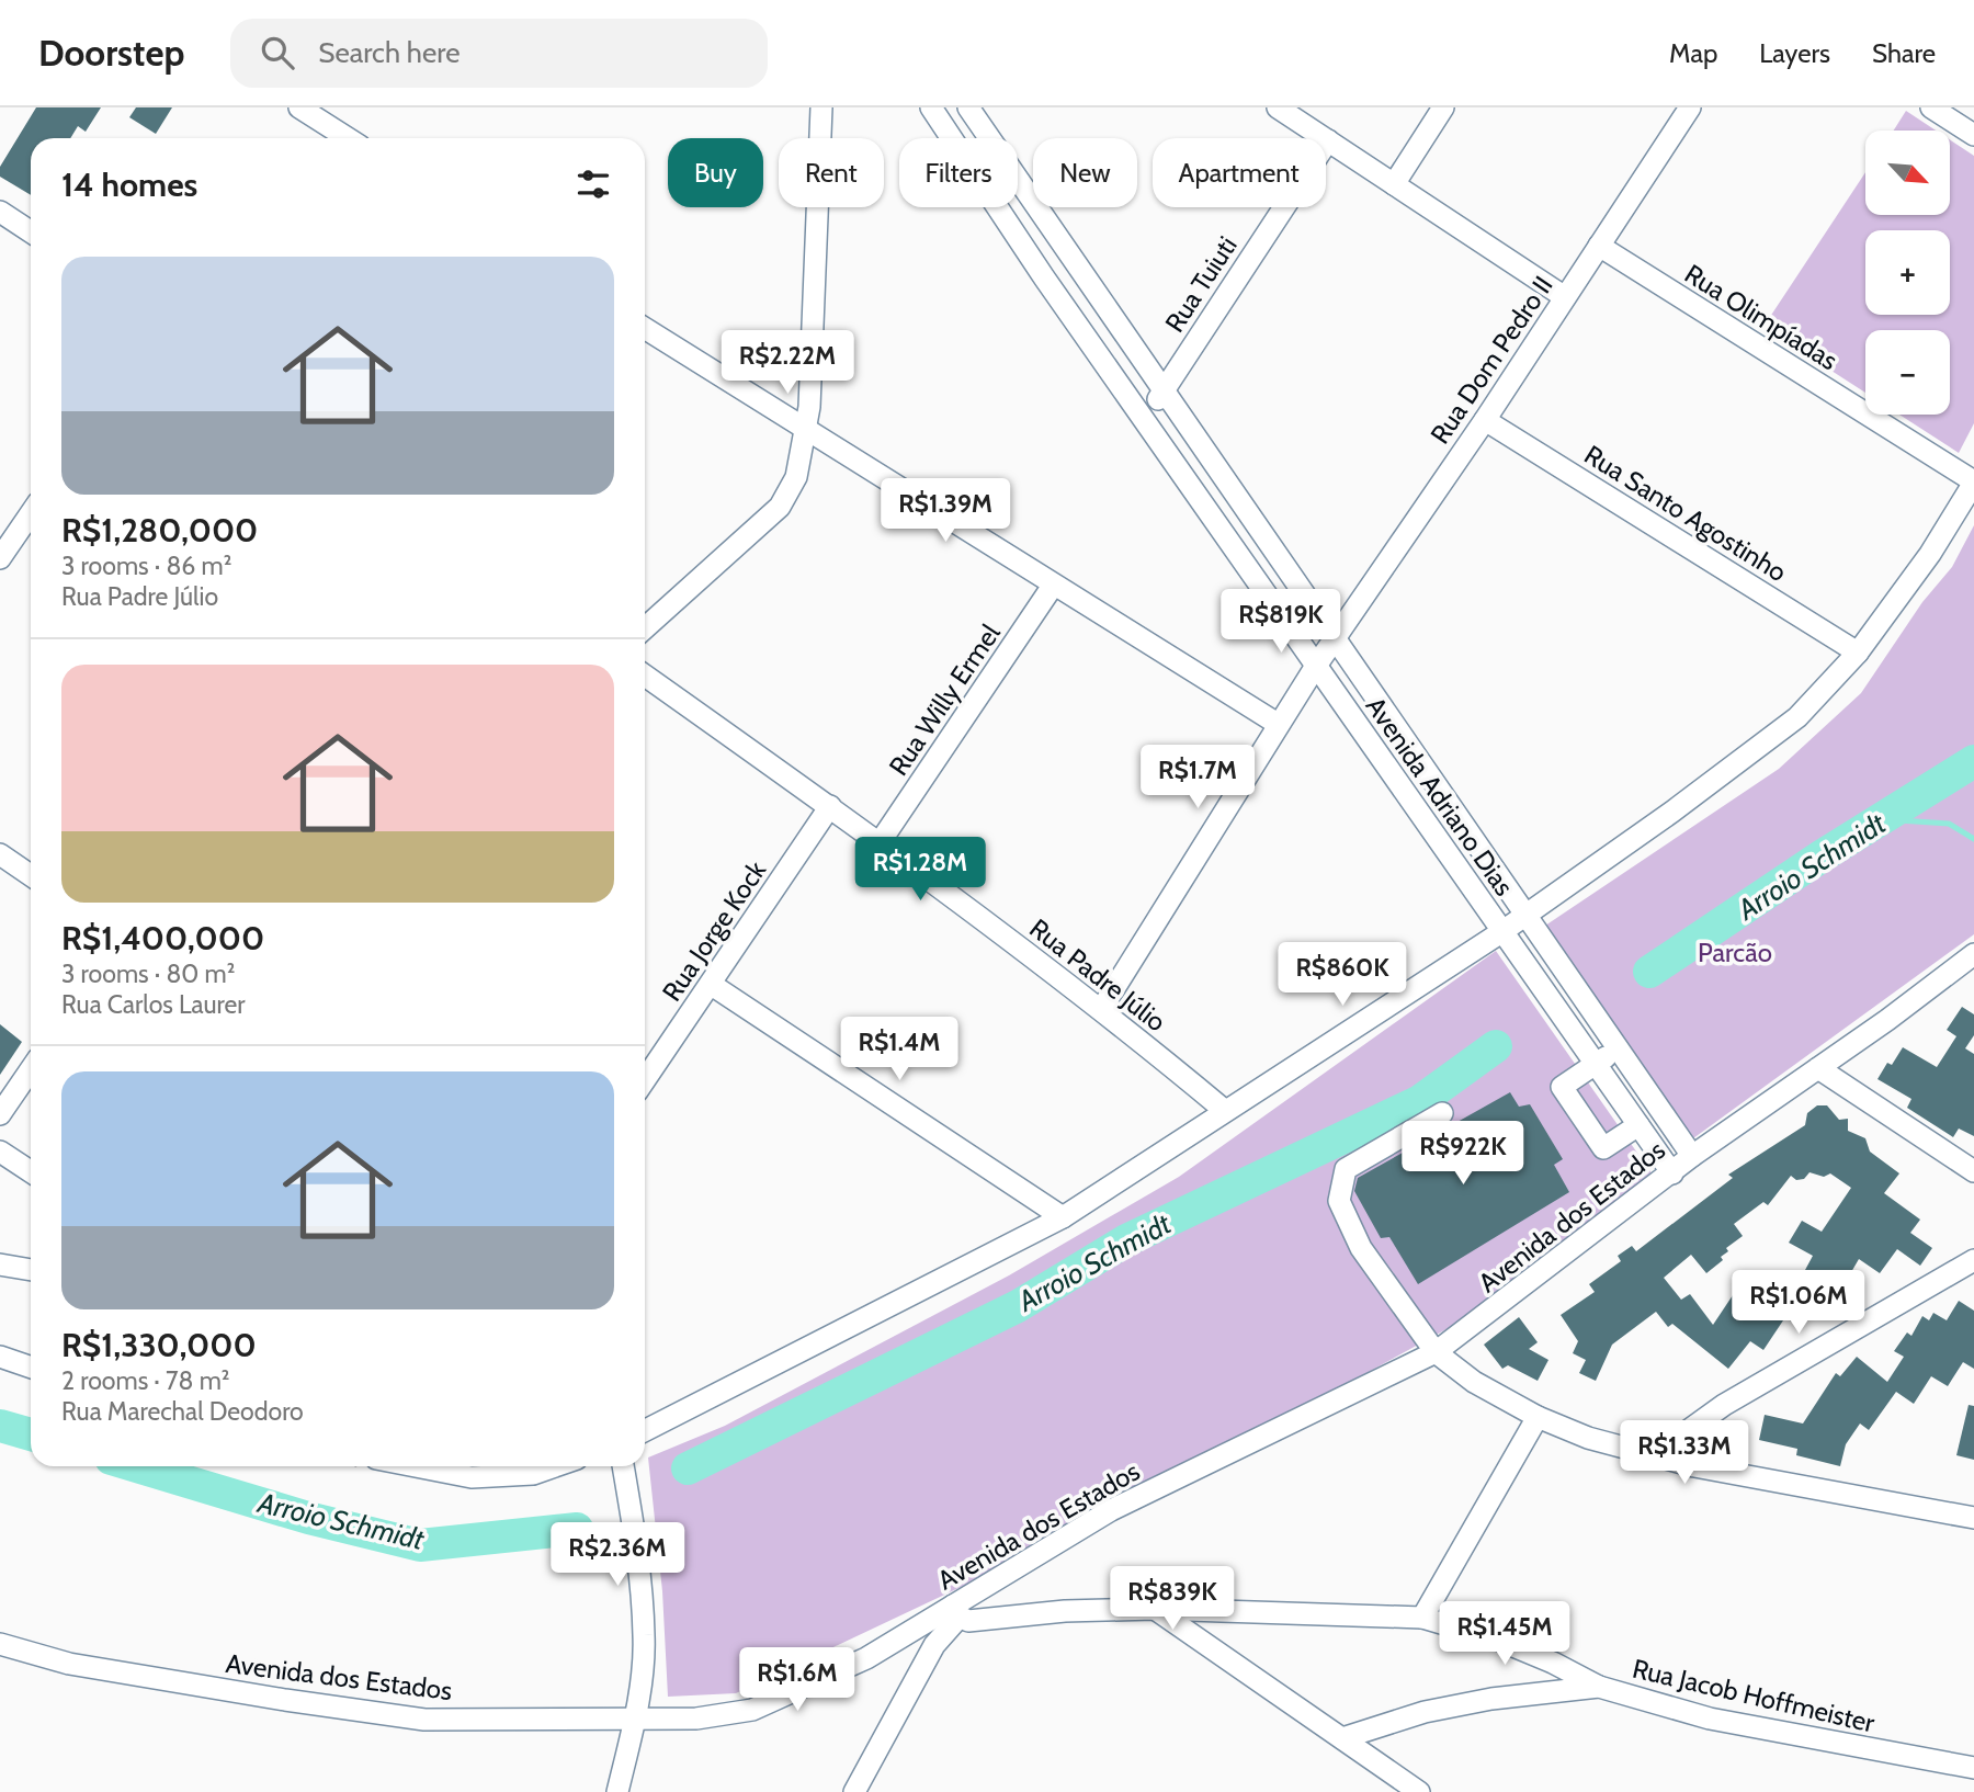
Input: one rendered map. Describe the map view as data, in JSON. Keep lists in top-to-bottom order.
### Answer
{
  "streets": {
    "street": [
      "Rua Tuiuti",
      "Rua Olimpíadas",
      "Rua Dom Pedro II",
      "Rua Santo Agostinho",
      "Rua Willy Ermel",
      "Avenida Adriano Dias",
      "Rua Jorge Kock",
      "Rua Padre Júlio",
      "Avenida dos Estados",
      "Rua Jacob Hoffmeister"
    ]
  },
  "crossings": [
    ["Rua Tuiuti", "Avenida Adriano Dias"],
    ["Rua Olimpíadas", "Rua Dom Pedro II"],
    ["Rua Dom Pedro II", "Rua Santo Agostinho"],
    ["Rua Dom Pedro II", "Avenida Adriano Dias"],
    ["Rua Dom Pedro II", "Rua Padre Júlio"],
    ["Rua Willy Ermel", "Rua Padre Júlio"],
    ["Avenida Adriano Dias", "Avenida dos Estados"],
    ["Rua Jorge Kock", "Rua Padre Júlio"]
  ],
  "water": ["Arroio Schmidt"],
  "parks": ["Parcão"],
  "north": "bottom right",
  "page": {
    "header": "Doorstep",
    "search": "Search here",
    "nav": ["Map", "Layers", "Share"],
    "map_buttons": ["+", "−"],
    "chip": [
      "Buy",
      "Rent",
      "Filters",
      "New",
      "Apartment"
    ],
    "heading": "14 homes",
    "list": [
      {
        "name": "R$1,280,000",
        "note": "3 rooms · 86 m² · Rua Padre Júlio"
      },
      {
        "name": "R$1,400,000",
        "note": "3 rooms · 80 m² · Rua Carlos Laurer"
      },
      {
        "name": "R$1,330,000",
        "note": "2 rooms · 78 m² · Rua Marechal Deodoro"
      }
    ],
    "price": [
      "R$2.22M",
      "R$1.39M",
      "R$819K",
      "R$1.7M",
      "R$1.28M",
      "R$860K",
      "R$1.4M",
      "R$922K",
      "R$1.06M",
      "R$1.33M",
      "R$2.36M",
      "R$839K",
      "R$1.45M",
      "R$1.6M"
    ]
  }
}
